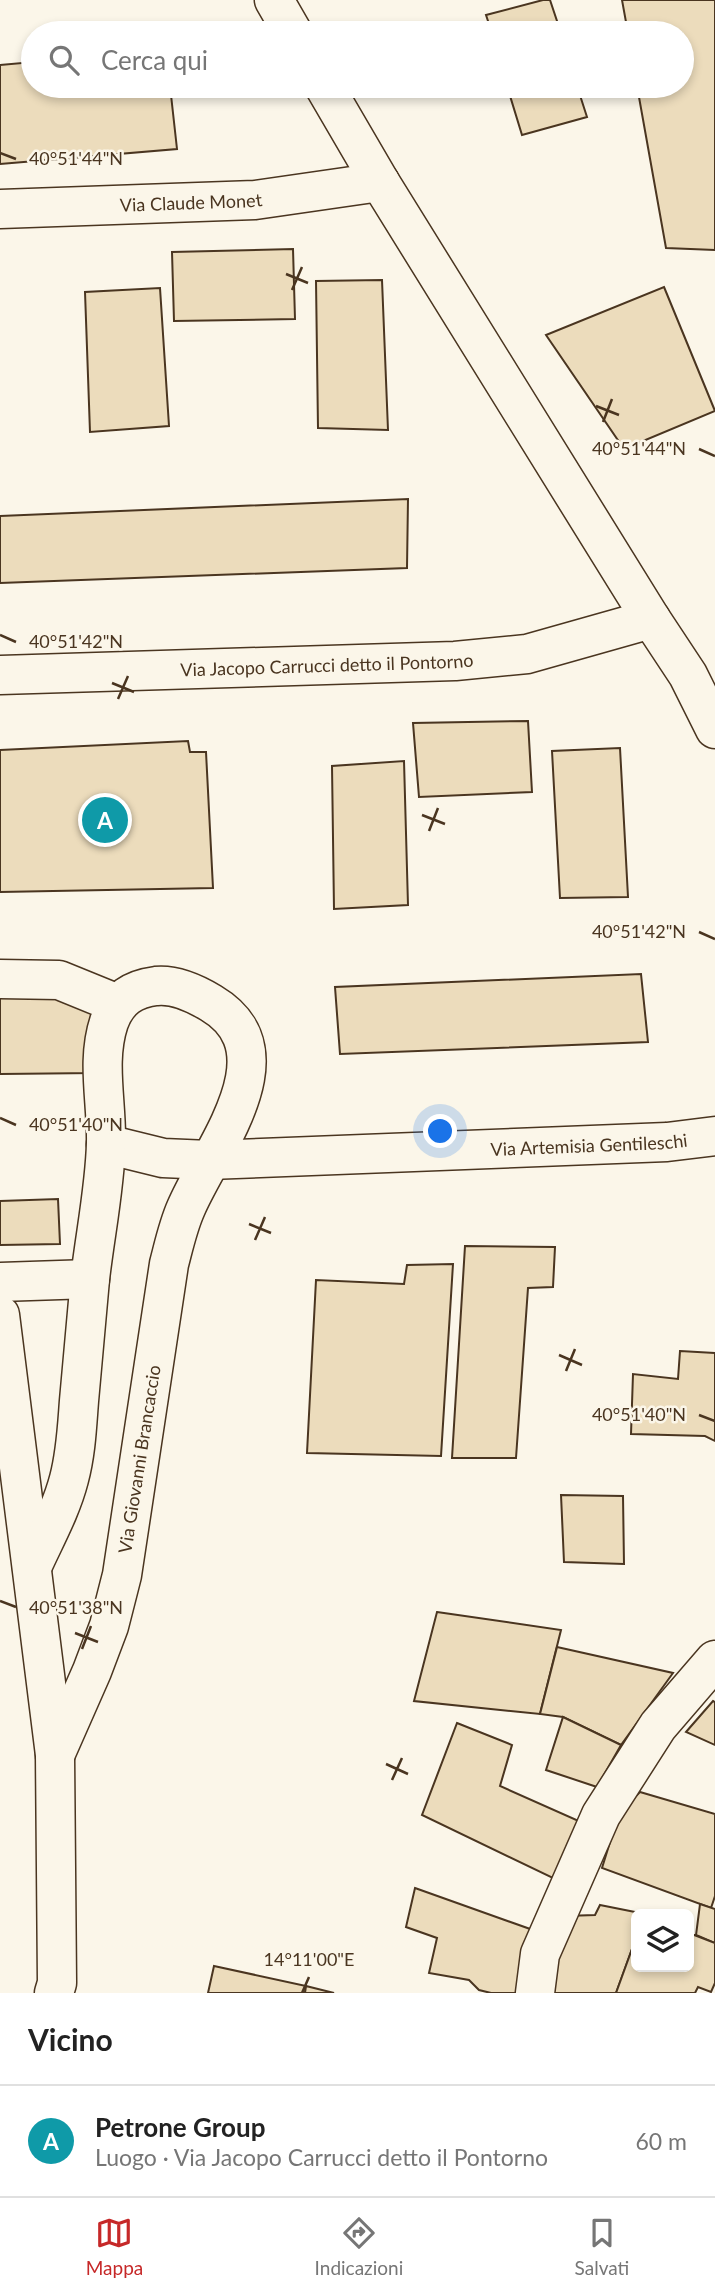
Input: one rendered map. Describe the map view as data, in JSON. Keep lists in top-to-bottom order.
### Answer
{
  "streets": {
    "street": [
      "Via Claude Monet",
      "Via Jacopo Carrucci detto il Pontorno",
      "Via Artemisia Gentileschi",
      "Via Giovanni Brancaccio"
    ]
  },
  "crossings": [
    ["Via Artemisia Gentileschi", "Via Giovanni Brancaccio"]
  ],
  "page": {
    "search": "Cerca qui",
    "pins": "A",
    "heading": "Vicino",
    "list": [
      {
        "mark": "A",
        "name": "Petrone Group",
        "note": "Luogo · Via Jacopo Carrucci detto il Pontorno",
        "value": "60 m"
      }
    ],
    "nav": ["Mappa", "Indicazioni", "Salvati"]
  },
  "coordinates": [
    "40°51'44\"N",
    "40°51'42\"N",
    "40°51'40\"N",
    "40°51'38\"N",
    "14°11'00\"E"
  ]
}
